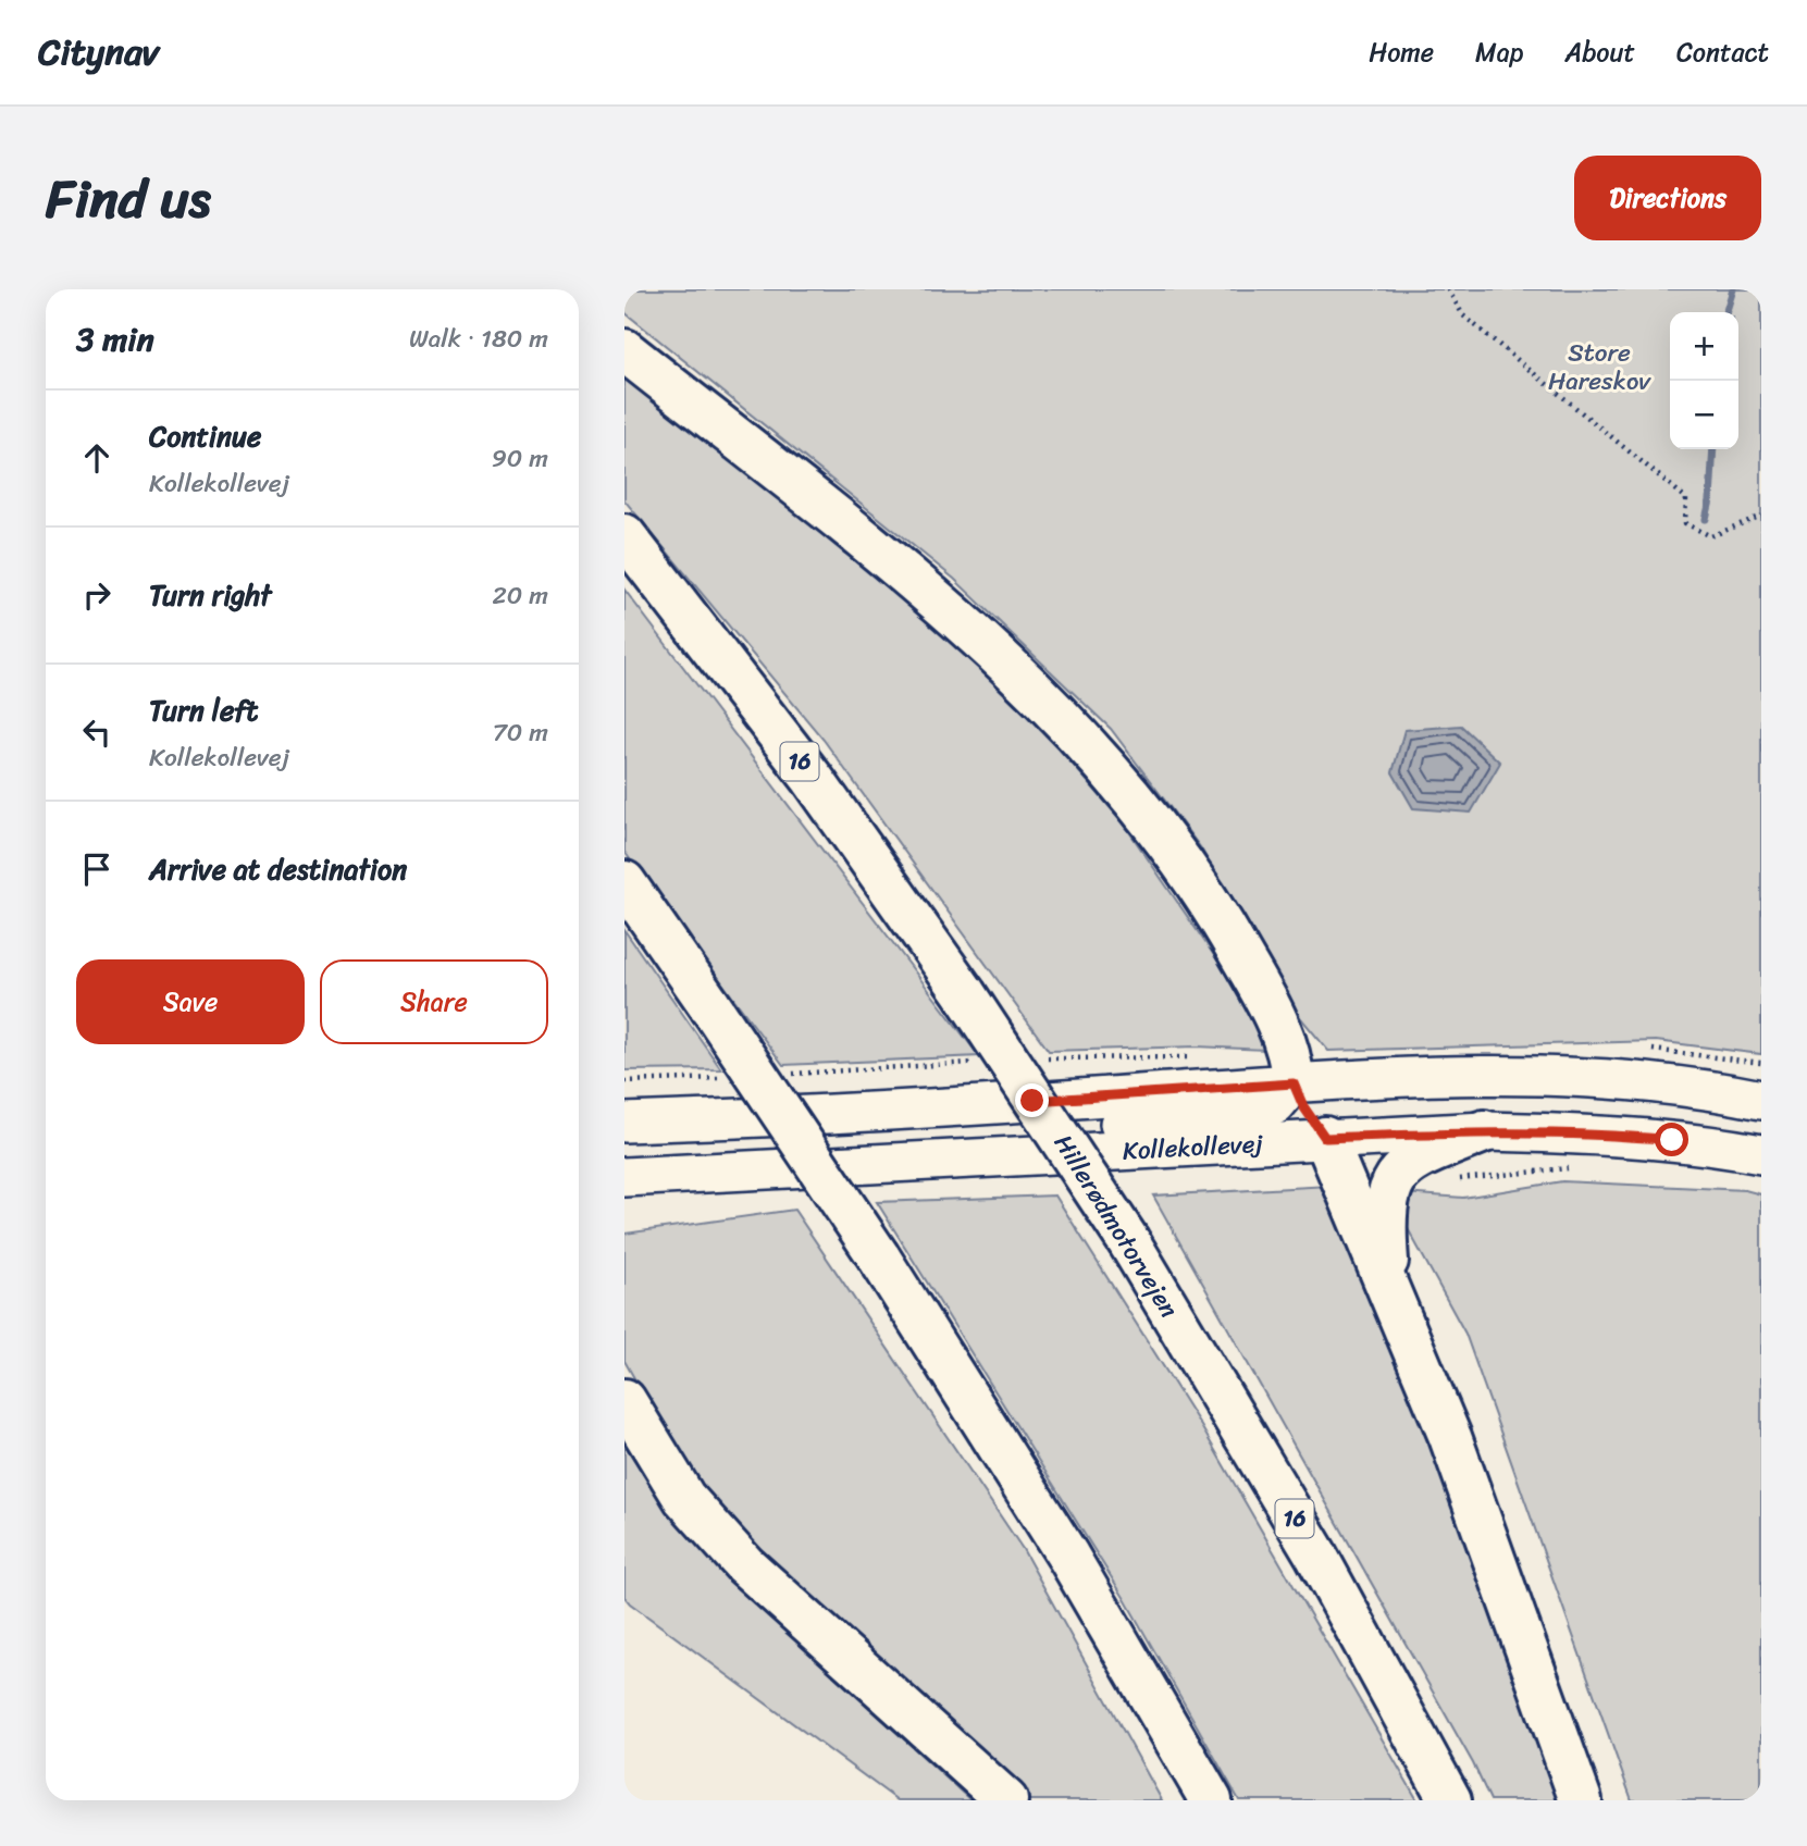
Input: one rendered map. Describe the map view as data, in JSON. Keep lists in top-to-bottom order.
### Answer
{
  "streets": {
    "highway": ["16", "Hillerødmotorvejen"],
    "street": ["Kollekollevej"]
  },
  "parks": ["Store Hareskov"],
  "page": {
    "header": "Citynav",
    "nav": [
      "Home",
      "Map",
      "About",
      "Contact"
    ],
    "title": "Find us",
    "buttons": [
      "Directions",
      ["Save", "Share"]
    ],
    "heading": ["3 min", "Walk · 180 m"],
    "map_buttons": ["+", "−"],
    "list": [
      ["Continue", "Kollekollevej", "90 m"],
      ["Turn right", "20 m"],
      ["Turn left", "Kollekollevej", "70 m"],
      "Arrive at destination"
    ]
  }
}
